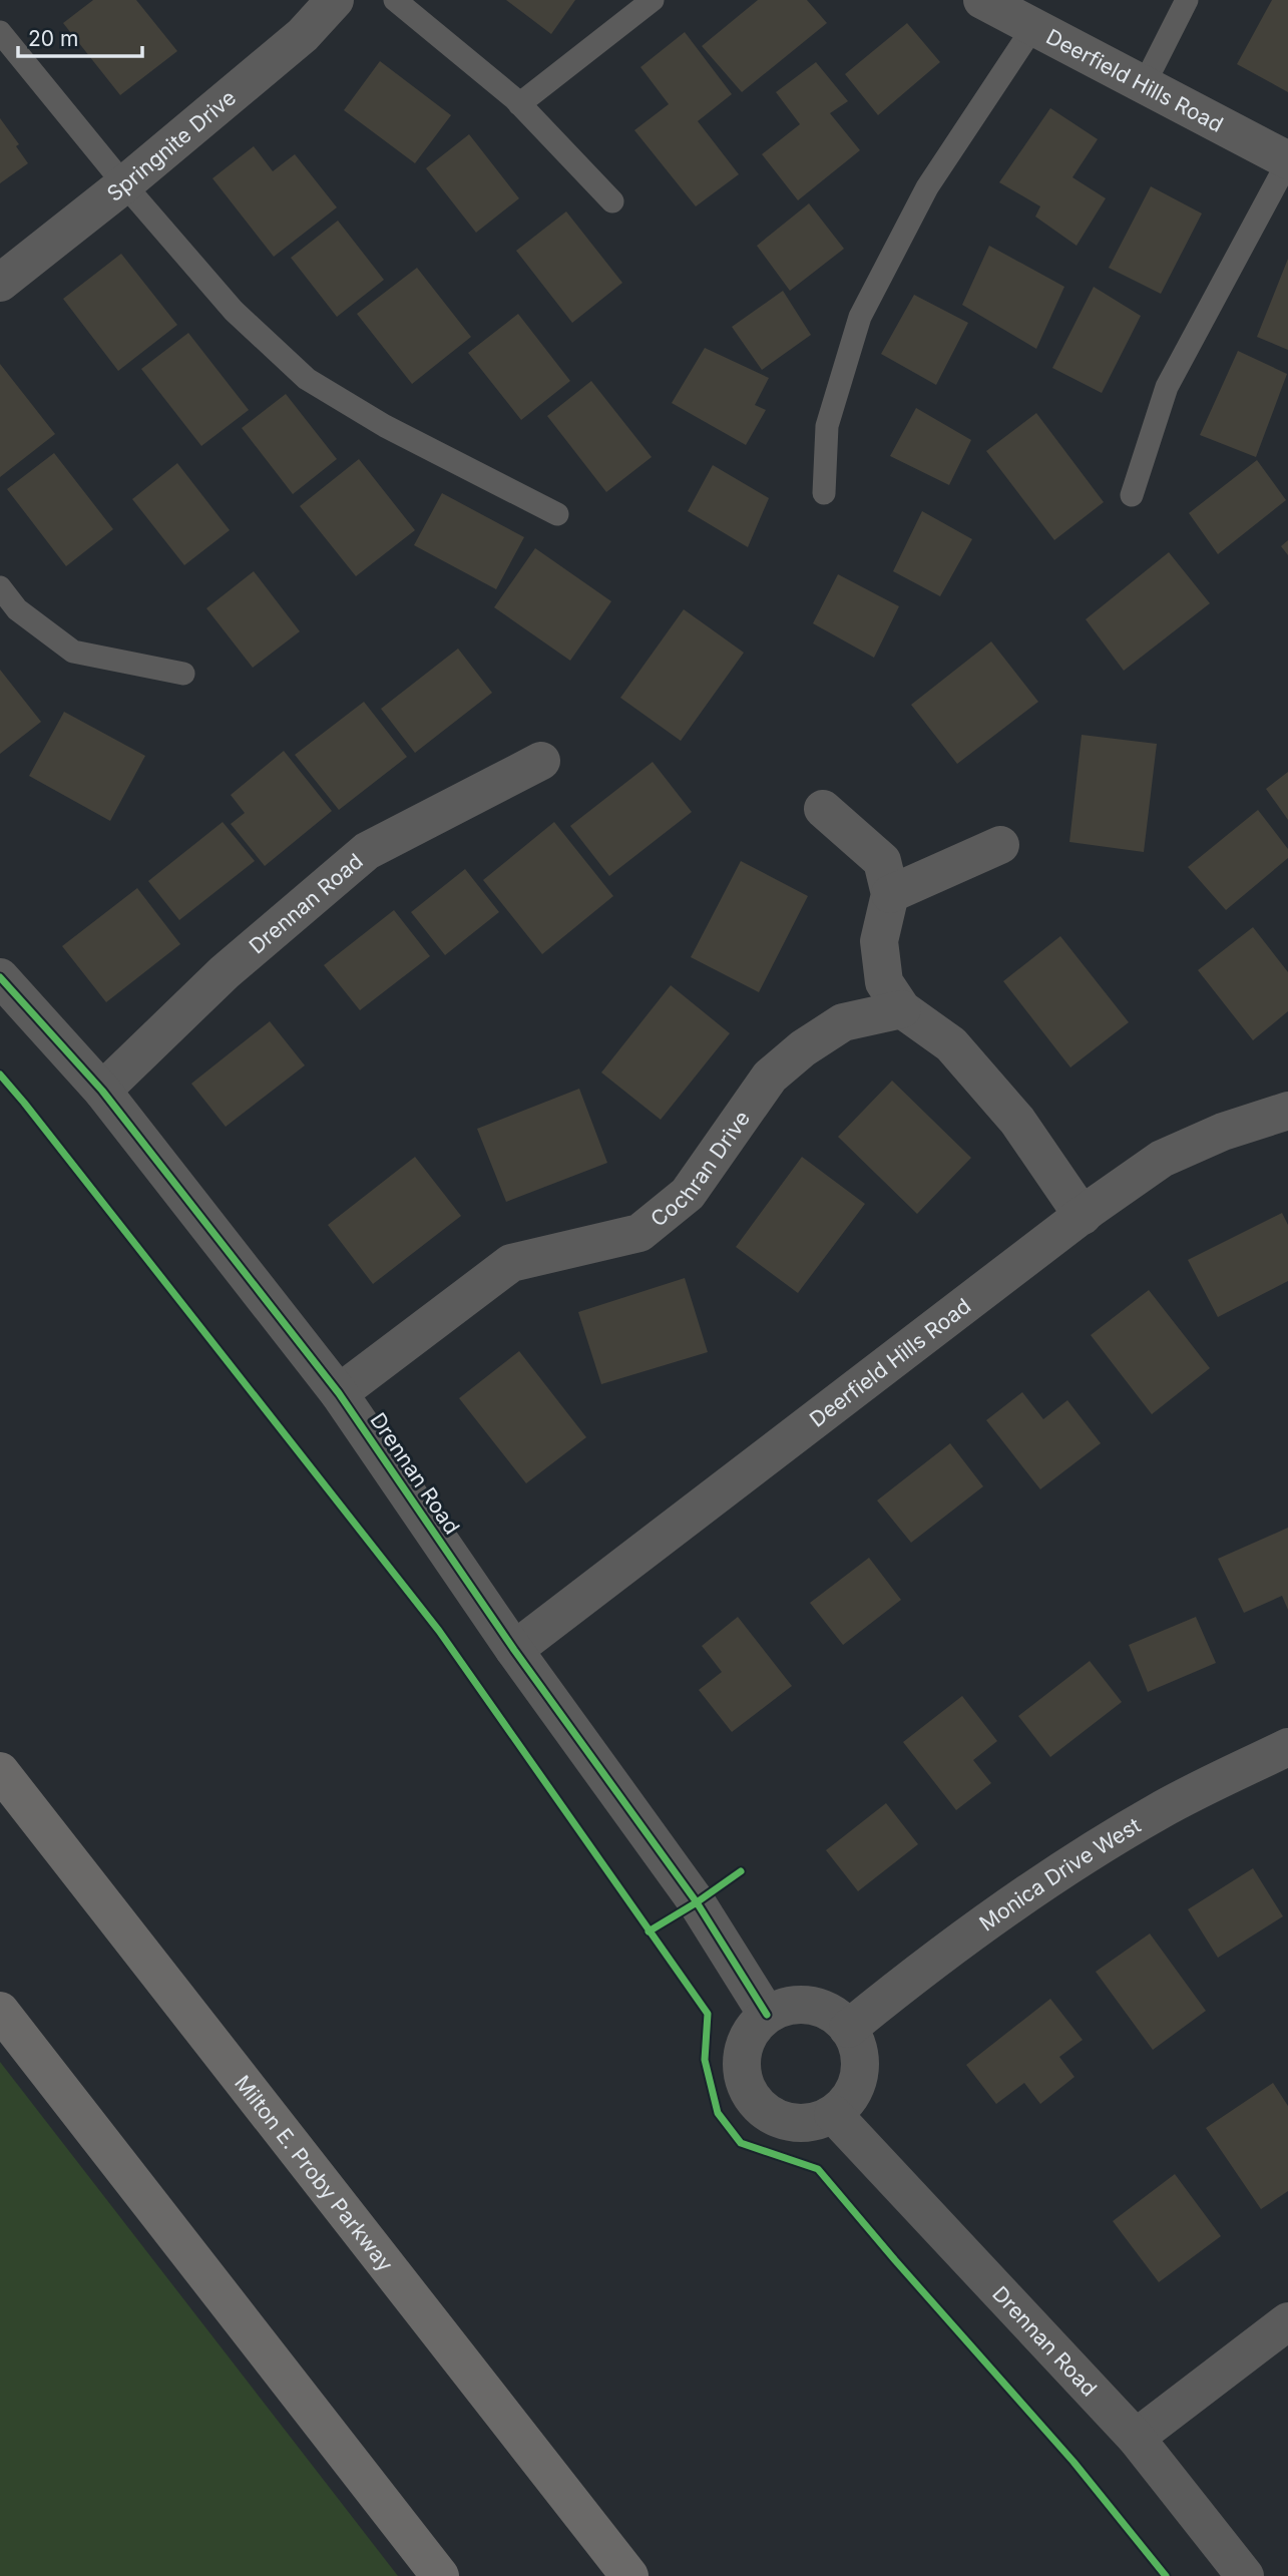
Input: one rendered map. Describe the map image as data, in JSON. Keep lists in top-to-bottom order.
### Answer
{
  "streets": {
    "highway": ["Milton E. Proby Parkway"],
    "street": [
      "Deerfield Hills Road",
      "Springnite Drive",
      "Drennan Road",
      "Cochran Drive",
      "Monica Drive West"
    ]
  },
  "crossings": [
    ["Deerfield Hills Road", "Drennan Road"],
    ["Drennan Road", "Cochran Drive"],
    ["Drennan Road", "Monica Drive West"]
  ],
  "scale_bar": "20 m"
}
